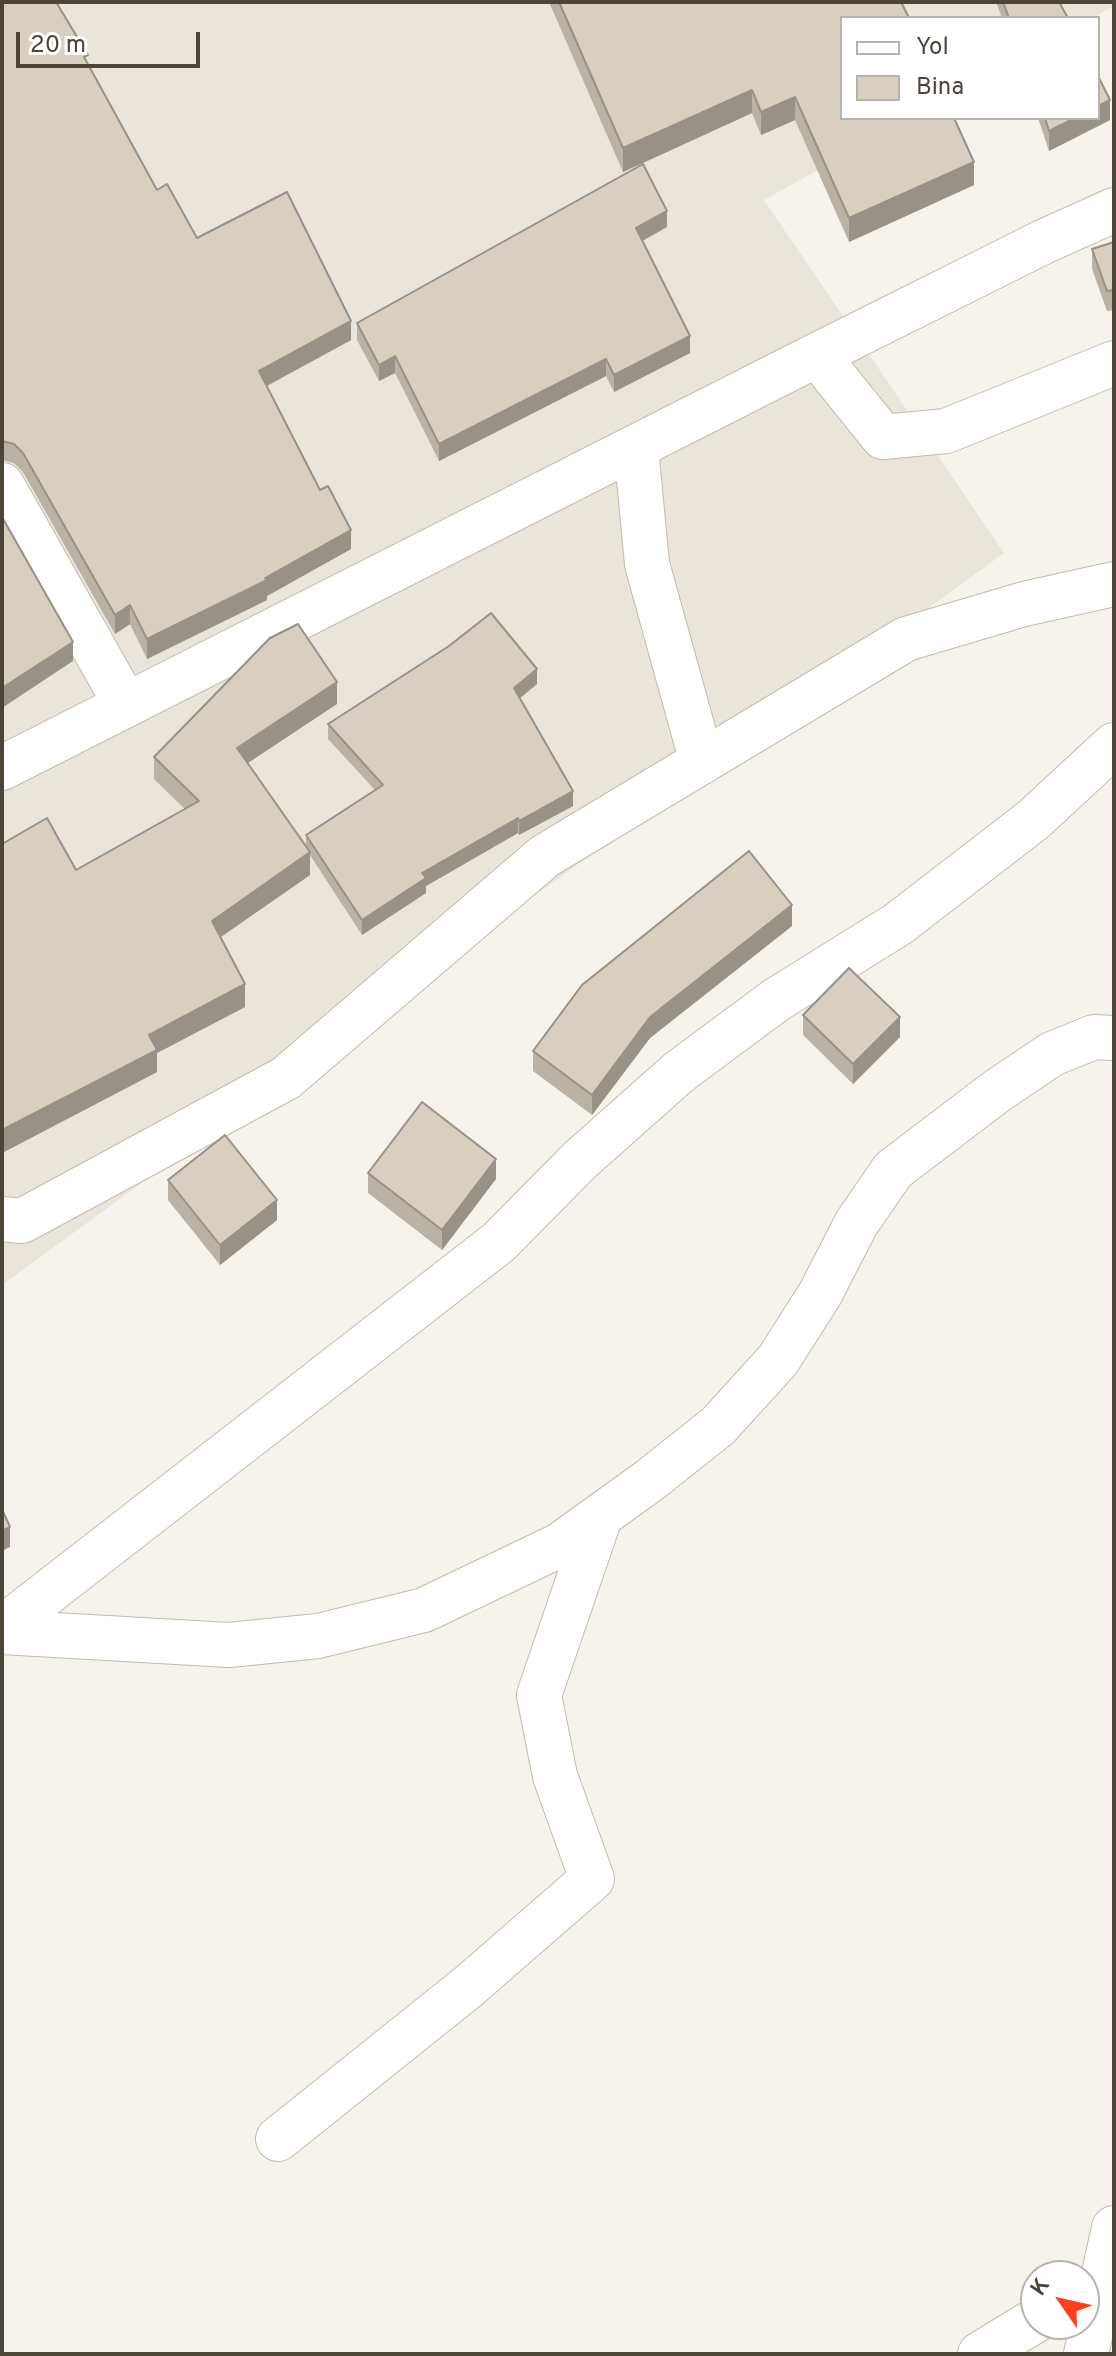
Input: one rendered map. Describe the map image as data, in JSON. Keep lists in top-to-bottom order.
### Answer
{
  "legend": ["Yol", "Bina"],
  "scale_bar": "20 m",
  "north": "top left"
}
